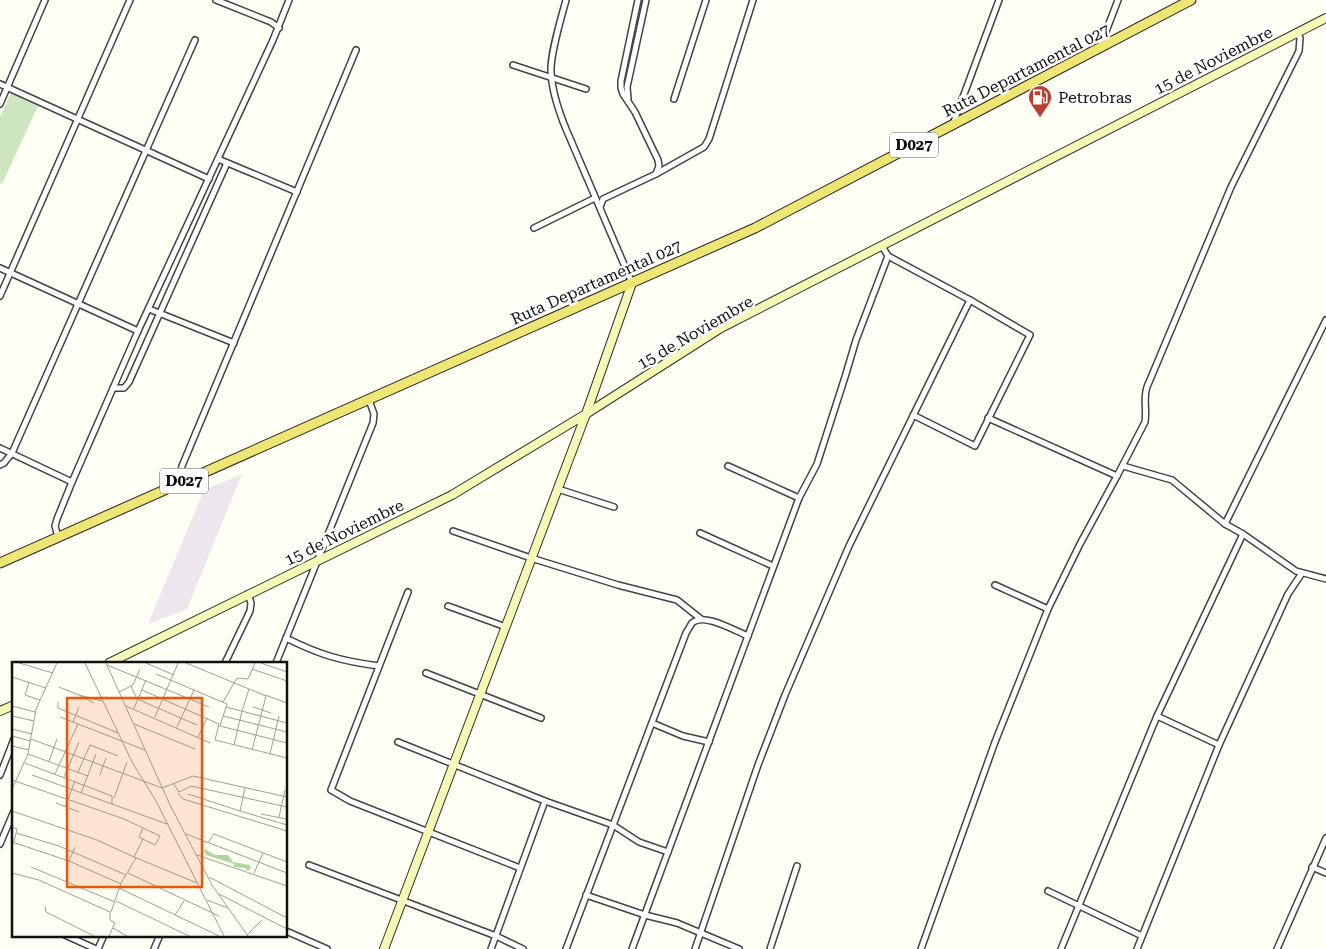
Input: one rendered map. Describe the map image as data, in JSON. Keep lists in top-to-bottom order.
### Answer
{
  "streets": {
    "main road": ["Ruta Departamental 027", "D027"],
    "street": ["15 de Noviembre"]
  },
  "places": {
    "fuel station": ["Petrobras"]
  }
}
